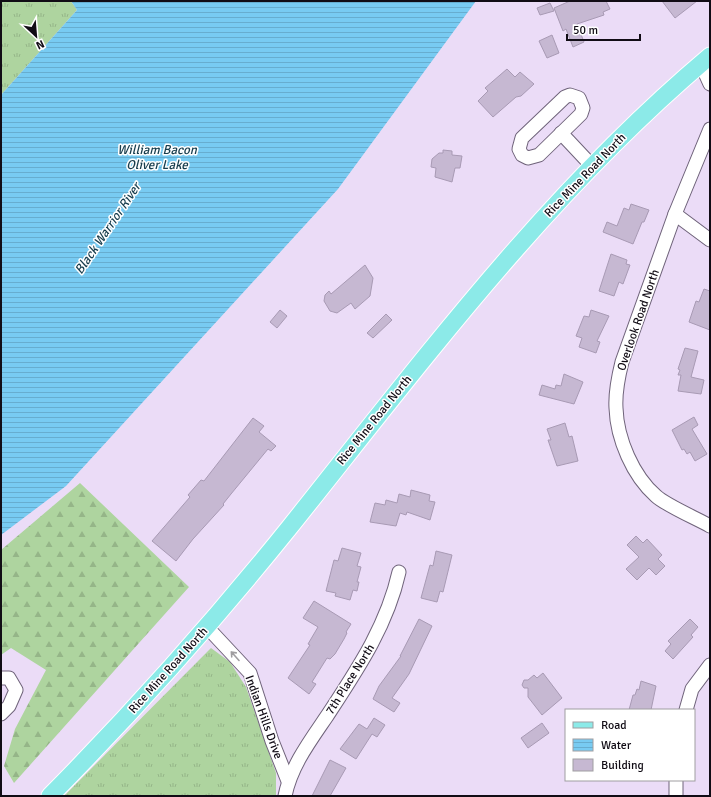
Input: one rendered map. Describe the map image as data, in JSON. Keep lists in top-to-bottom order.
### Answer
{
  "streets": {
    "main road": ["Rice Mine Road North"],
    "street": ["Overlook Road North", "7th Place North", "Indian Hills Drive"]
  },
  "crossings": [
    ["Rice Mine Road North", "Indian Hills Drive"],
    ["7th Place North", "Indian Hills Drive"]
  ],
  "one_way": ["Indian Hills Drive"],
  "water": ["William Bacon Oliver Lake", "Black Warrior River"],
  "legend": ["Road", "Water", "Building"],
  "scale_bar": "50 m",
  "north": "bottom right"
}
